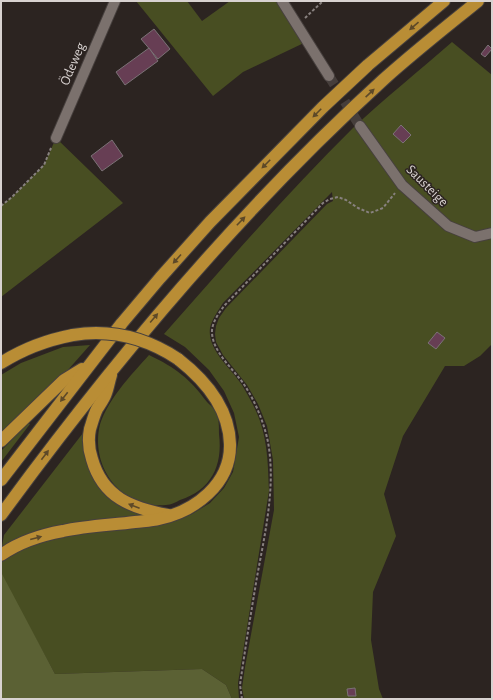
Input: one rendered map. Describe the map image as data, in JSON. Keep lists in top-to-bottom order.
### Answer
{
  "streets": {
    "street": ["Ödeweg", "Sausteige"]
  }
}
